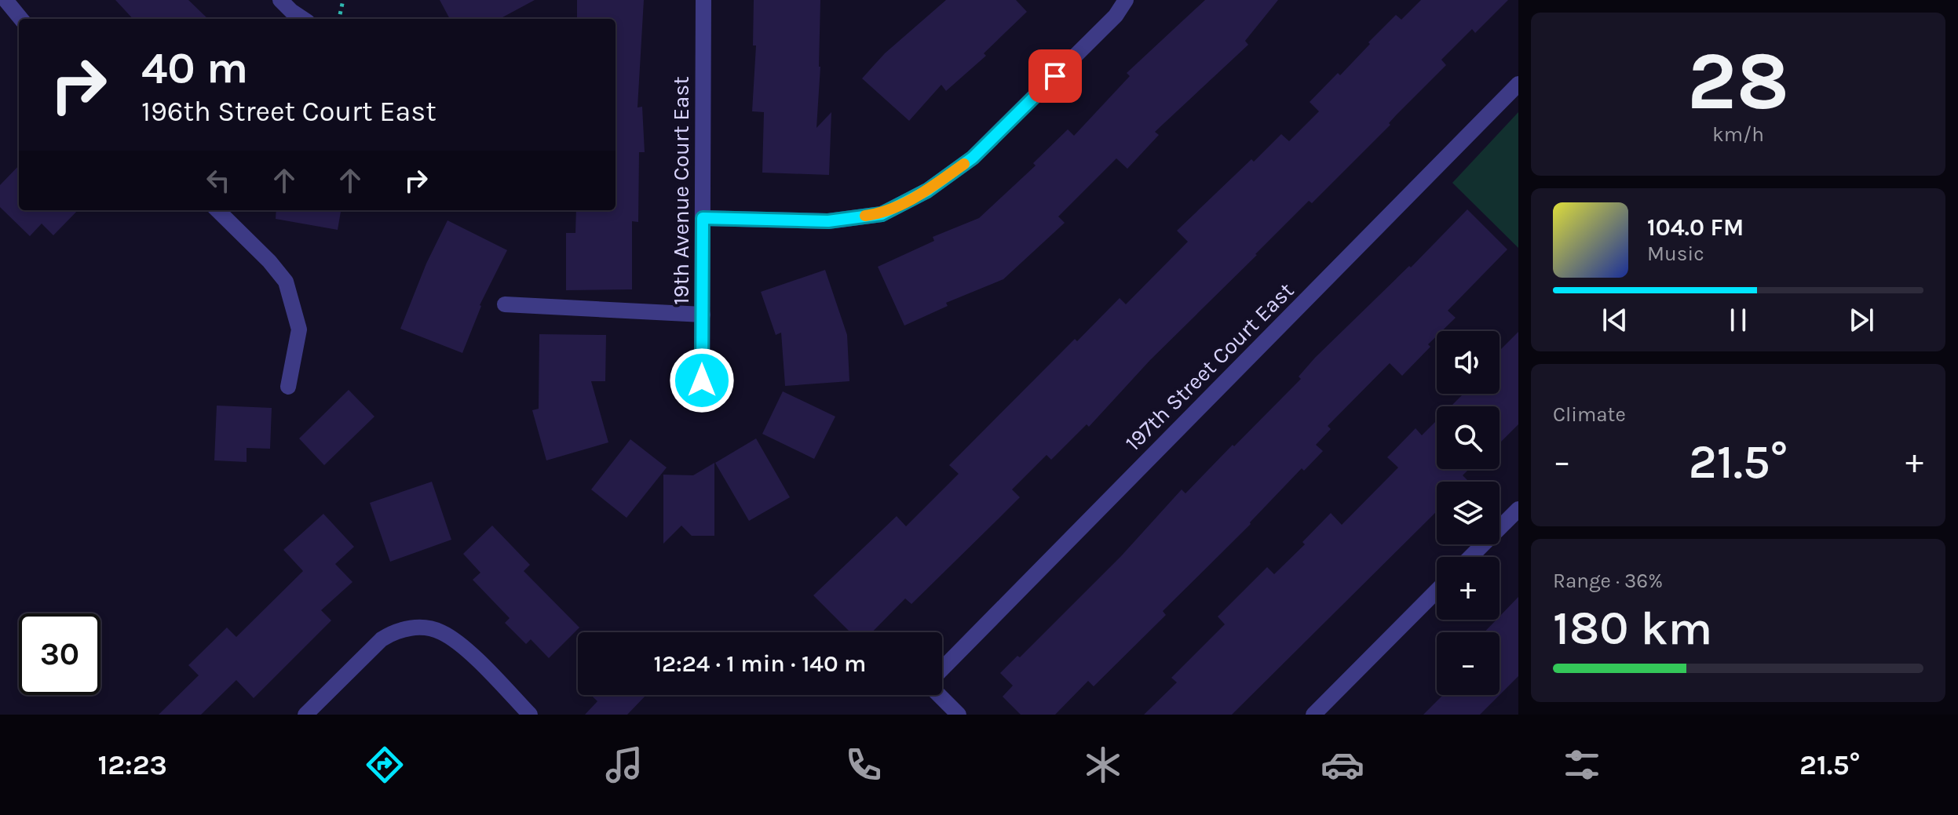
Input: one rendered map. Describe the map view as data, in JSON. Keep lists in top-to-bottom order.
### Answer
{
  "streets": {
    "street": ["19th Avenue Court East", "197th Street Court East"]
  },
  "page": {
    "tile": [
      ["28", "km/h"],
      "Climate",
      ["Range · 36%", "180 km"]
    ],
    "turn": ["40 m", "196th Street Court East"],
    "song": ["104.0 FM", "Music"],
    "map_buttons": ["+", "−"],
    "heat": ["−", "21.5°", "+"],
    "limit": "30",
    "trip": "12:24 · 1 min · 140 m",
    "tabs": ["12:23", "21.5°"]
  }
}
